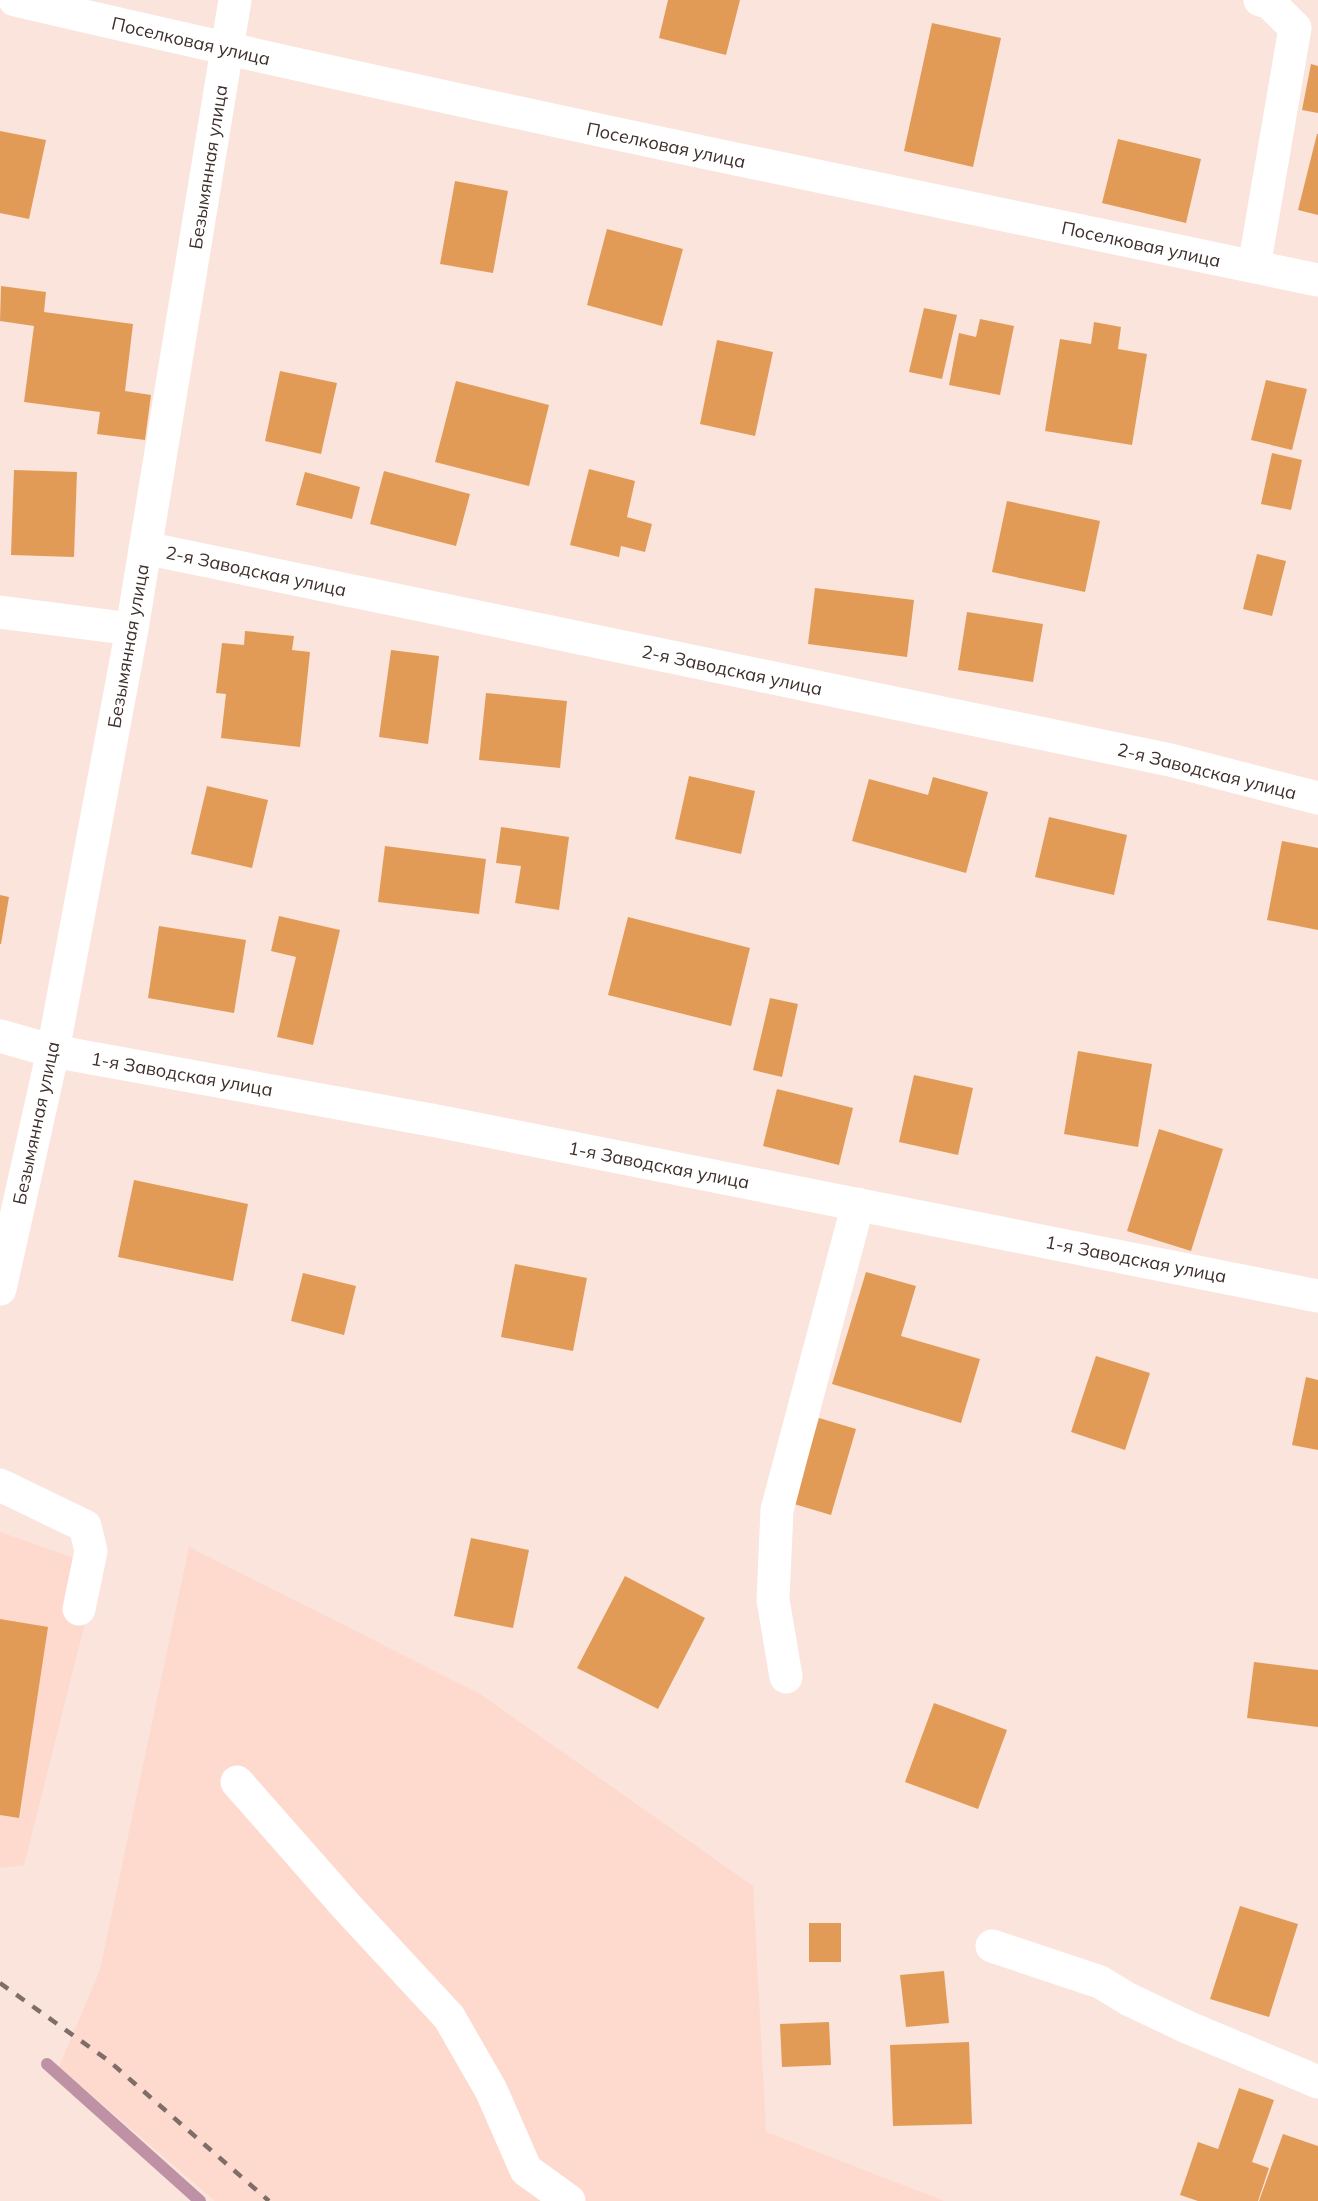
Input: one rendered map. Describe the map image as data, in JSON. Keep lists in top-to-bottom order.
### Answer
{
  "streets": {
    "street": [
      "Поселковая улица",
      "Безымянная улица",
      "2-я Заводская улица",
      "1-я Заводская улица"
    ]
  },
  "crossings": [
    ["Поселковая улица", "Безымянная улица"],
    ["Безымянная улица", "2-я Заводская улица"],
    ["Безымянная улица", "1-я Заводская улица"]
  ]
}
